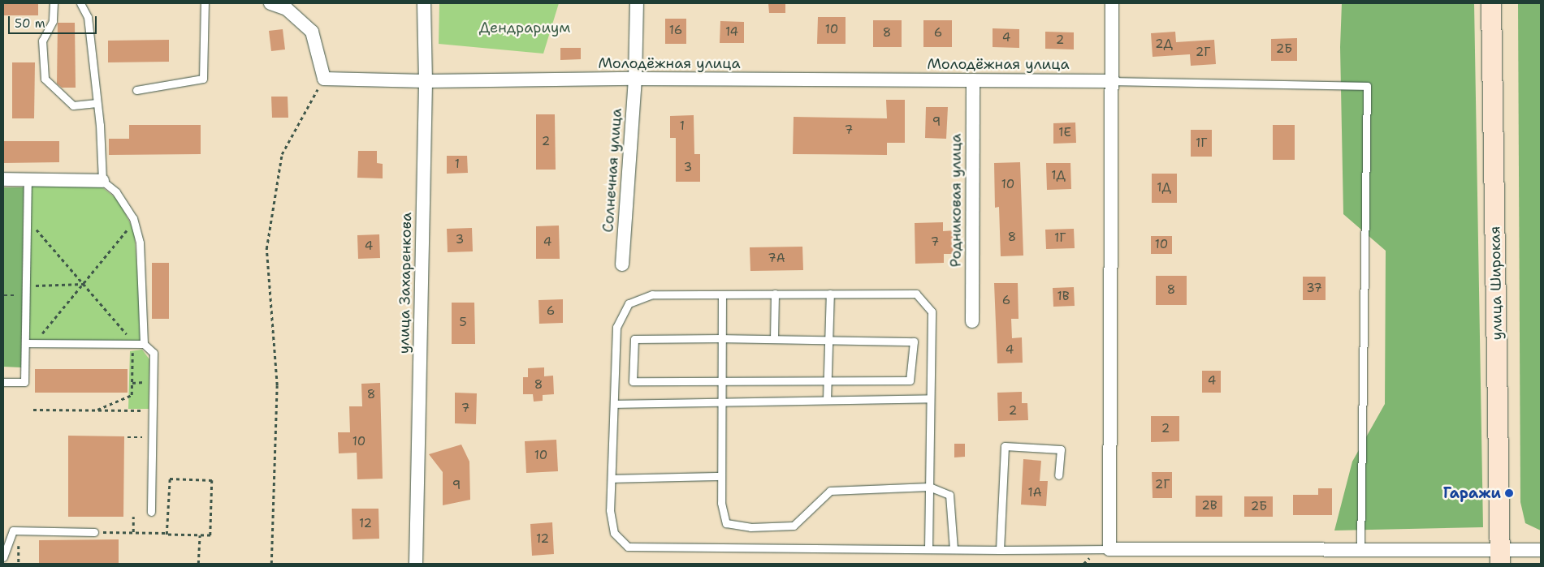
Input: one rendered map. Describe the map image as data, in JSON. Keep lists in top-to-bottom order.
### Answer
{
  "streets": {
    "main road": ["улица Широкая"],
    "street": [
      "Молодёжная улица",
      "Солнечная улица",
      "Родниковая улица",
      "улица Захаренкова"
    ]
  },
  "crossings": [
    ["Молодёжная улица", "Солнечная улица"],
    ["Молодёжная улица", "Родниковая улица"],
    ["Молодёжная улица", "улица Захаренкова"]
  ],
  "parks": ["Дендрариум"],
  "places": ["Гаражи"],
  "house_numbers": [
    "10",
    "16",
    "14",
    "8",
    "6",
    "4",
    "2",
    "2Д",
    "2Б",
    "2Г",
    "9",
    "1",
    "7",
    "1Е",
    "2",
    "1Г",
    "1",
    "3",
    "1Д",
    "10",
    "1Д",
    "8",
    "1Г",
    "3",
    "4",
    "7",
    "10",
    "4",
    "7А",
    "37",
    "8",
    "1В",
    "6",
    "6",
    "5",
    "4",
    "4",
    "8",
    "8",
    "7",
    "2",
    "2",
    "10",
    "10",
    "2Г",
    "9",
    "1А",
    "2В",
    "2Б",
    "12",
    "12"
  ],
  "scale_bar": "50 m"
}
